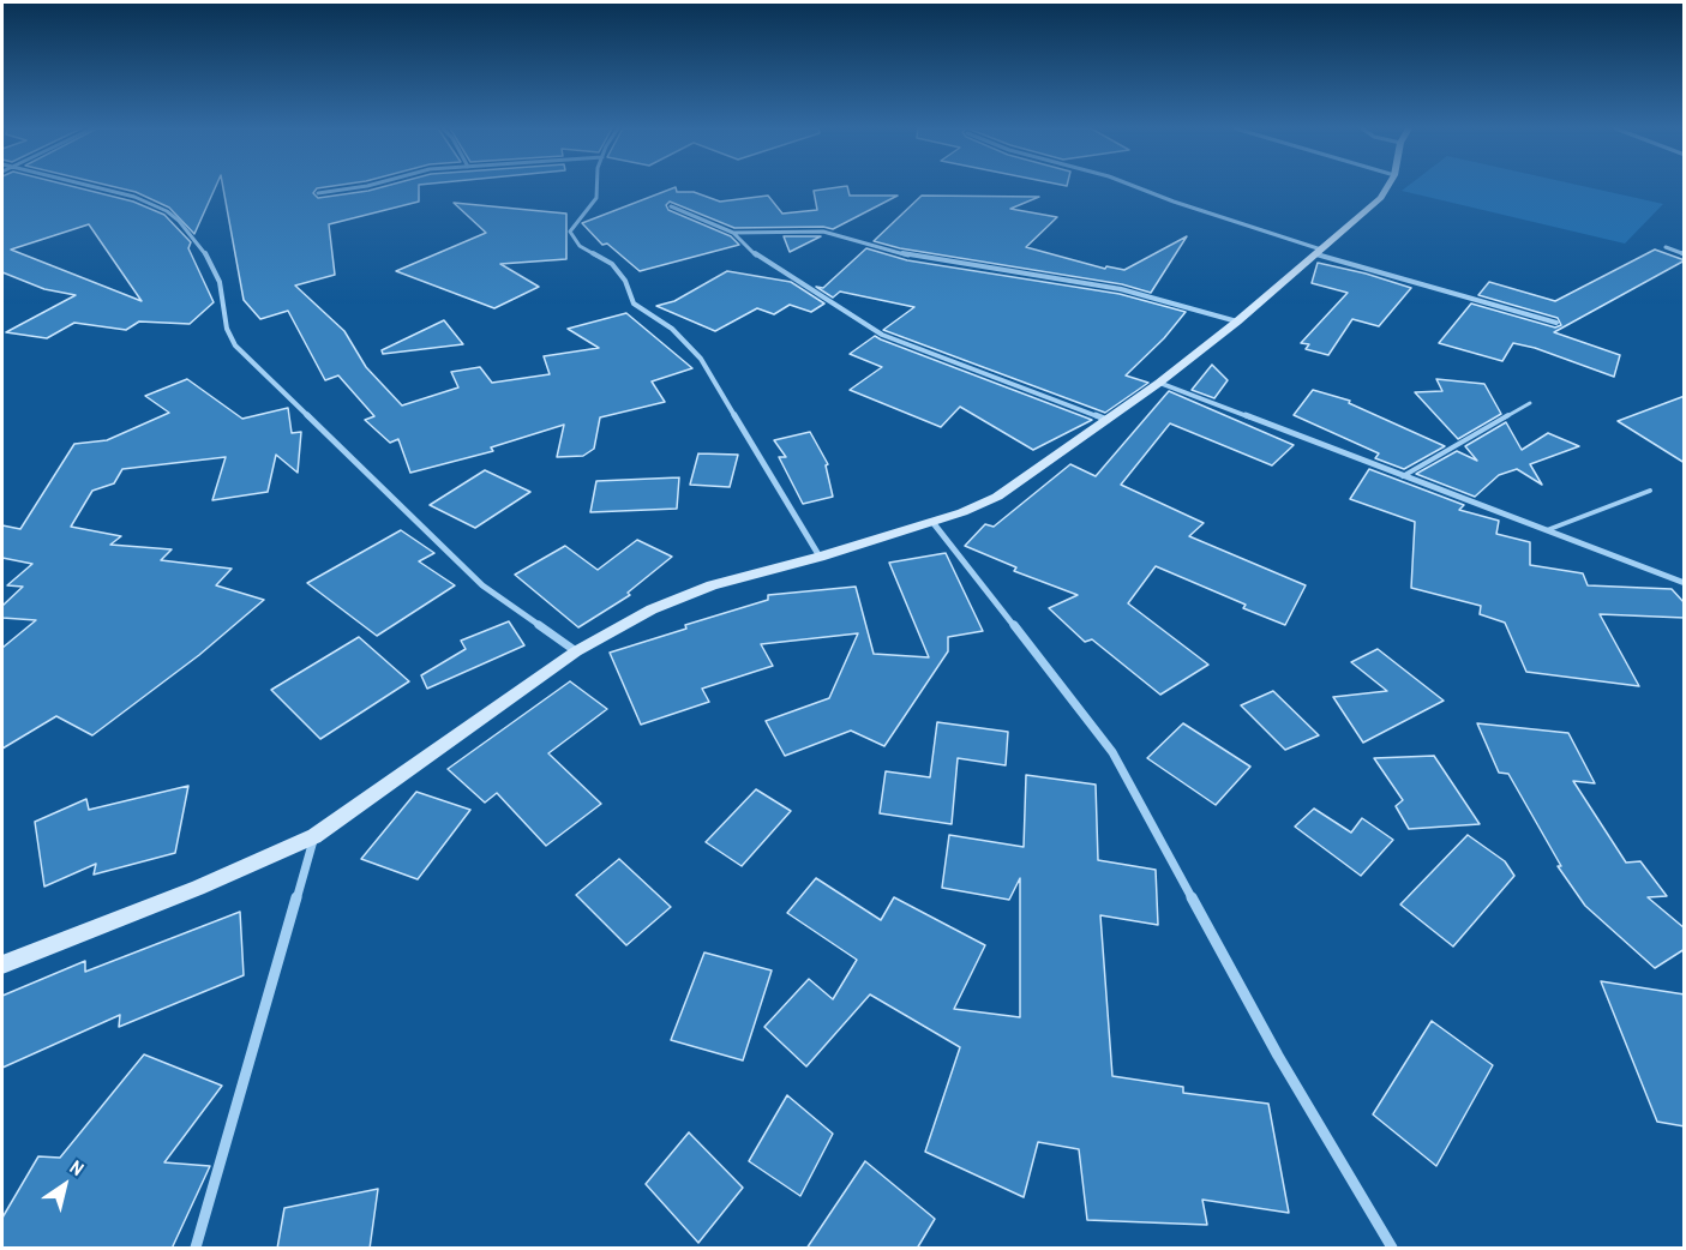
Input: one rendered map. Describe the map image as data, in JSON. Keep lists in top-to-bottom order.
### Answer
{
  "north": "top right"
}
